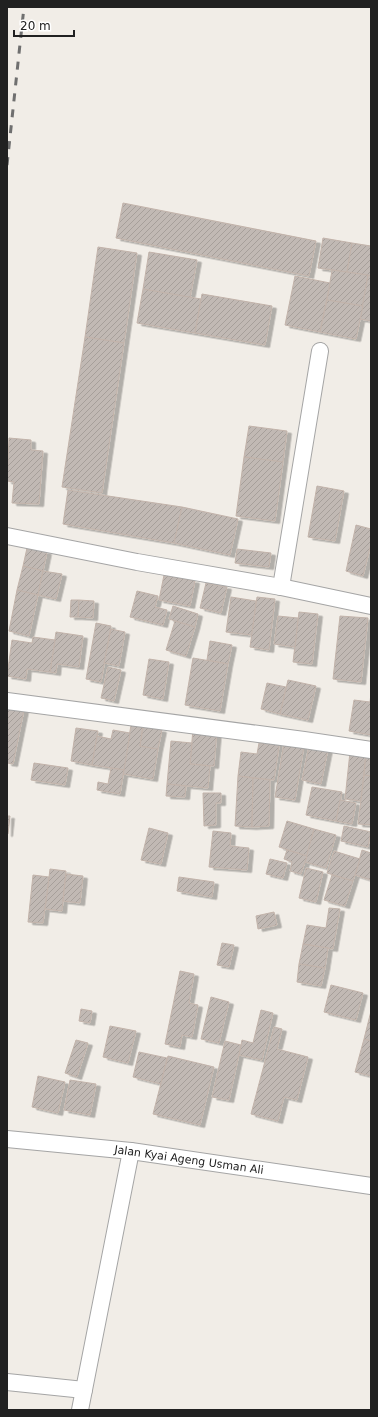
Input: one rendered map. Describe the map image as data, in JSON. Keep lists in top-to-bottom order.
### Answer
{
  "streets": {
    "street": ["Jalan Kyai Ageng Usman Ali"]
  },
  "scale_bar": "20 m"
}
